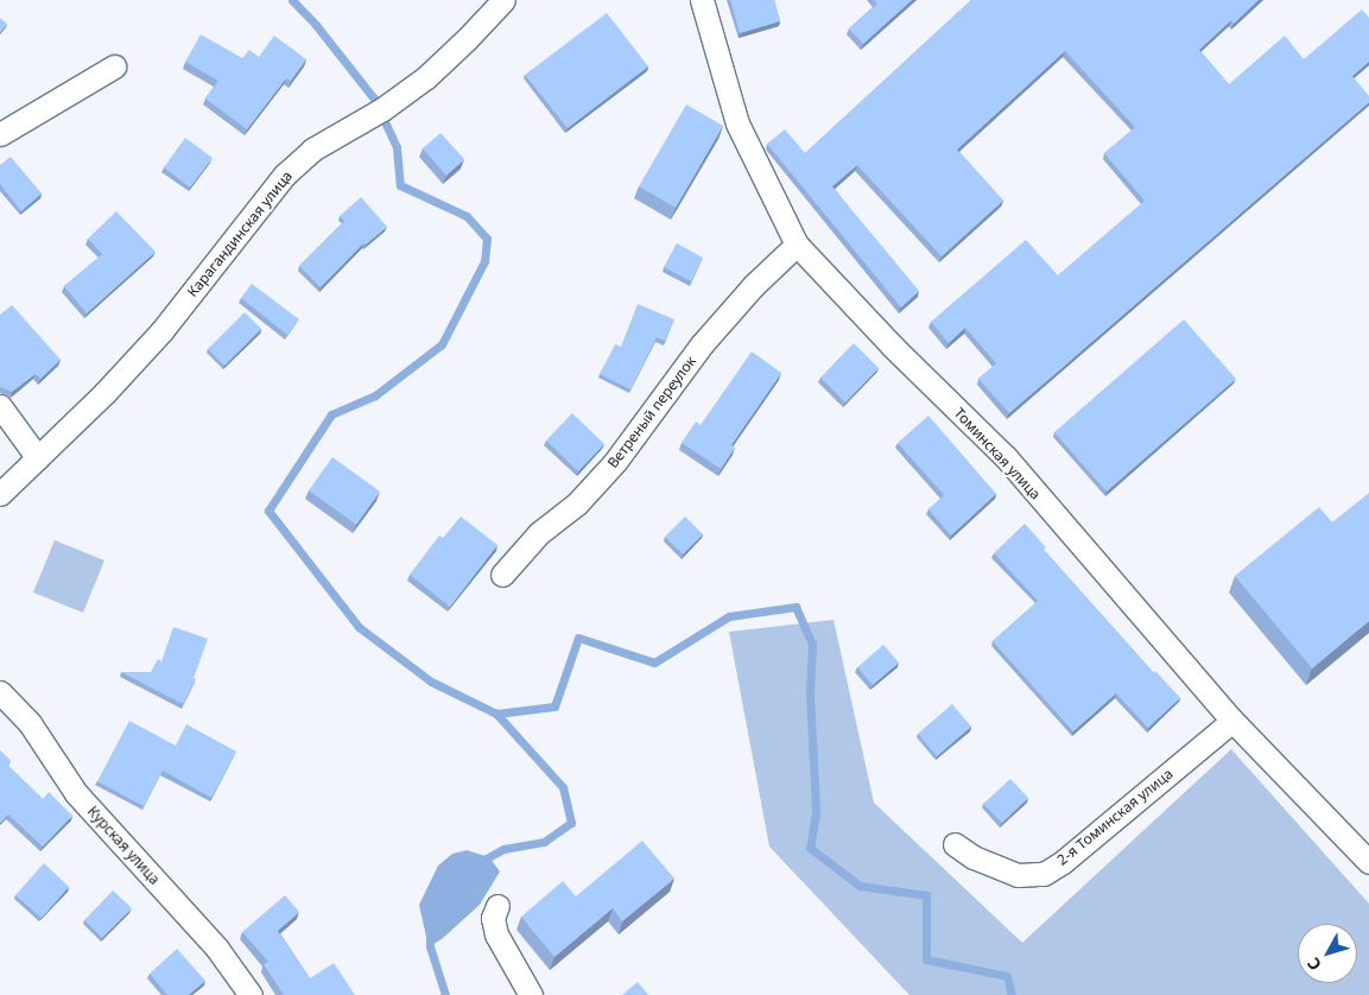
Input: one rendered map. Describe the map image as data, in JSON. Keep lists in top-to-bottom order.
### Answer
{
  "streets": {
    "street": [
      "Карагандинская улица",
      "Ветреный переулок",
      "Томинская улица",
      "2-я Томинская улица",
      "Курская улица"
    ]
  },
  "crossings": [
    ["Ветреный переулок", "Томинская улица"],
    ["Томинская улица", "2-я Томинская улица"]
  ],
  "north": "bottom left"
}
